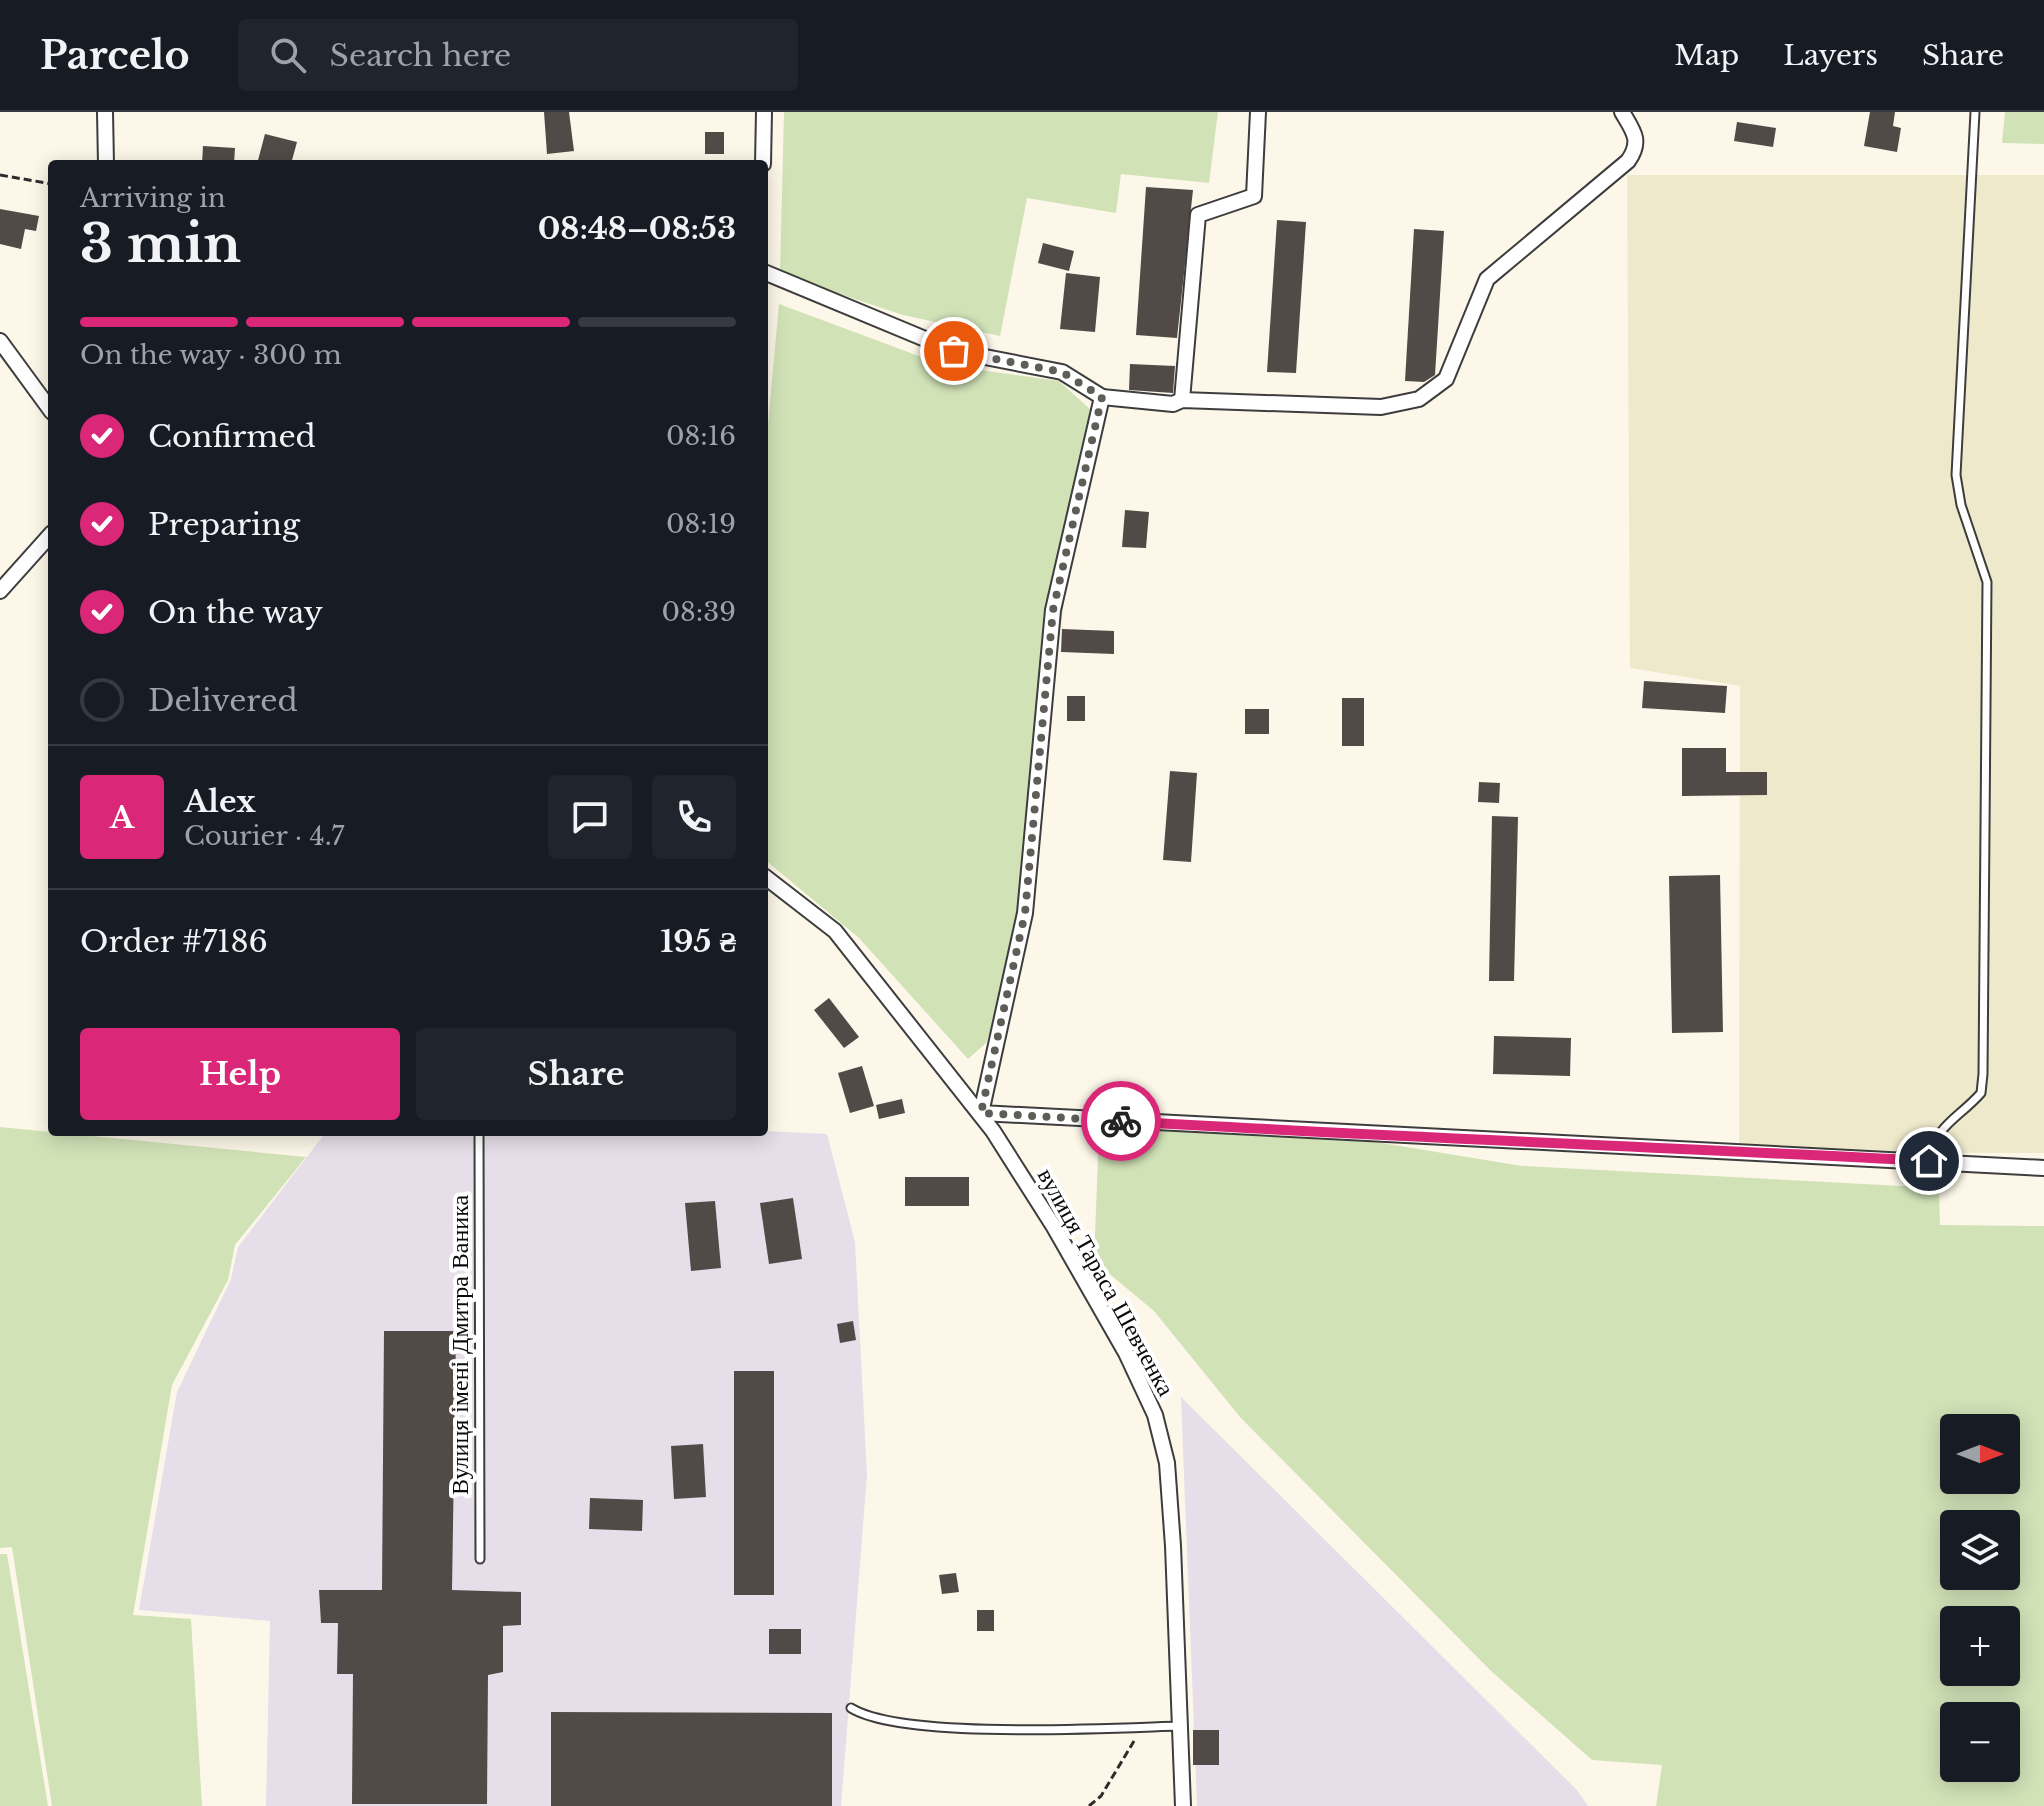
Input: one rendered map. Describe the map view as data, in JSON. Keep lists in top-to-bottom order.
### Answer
{
  "streets": {
    "street": ["вулиця Тараса Шевченка"],
    "lane": ["Вулиця імені Дмитра Ваника"]
  },
  "north": "right",
  "page": {
    "header": "Parcelo",
    "search": "Search here",
    "nav": ["Map", "Layers", "Share"],
    "heading": ["3 min", "Arriving in", "08:48–08:53"],
    "panel": [
      "Alex",
      "Courier · 4.7",
      "Order #7186",
      "195 ₴"
    ],
    "bar": "On the way · 300 m",
    "list": [
      ["Confirmed", "08:16"],
      ["Preparing", "08:19"],
      ["On the way", "08:39"],
      "Delivered"
    ],
    "round": "A",
    "buttons": ["Help", "Share"],
    "map_buttons": ["+", "−"]
  }
}
